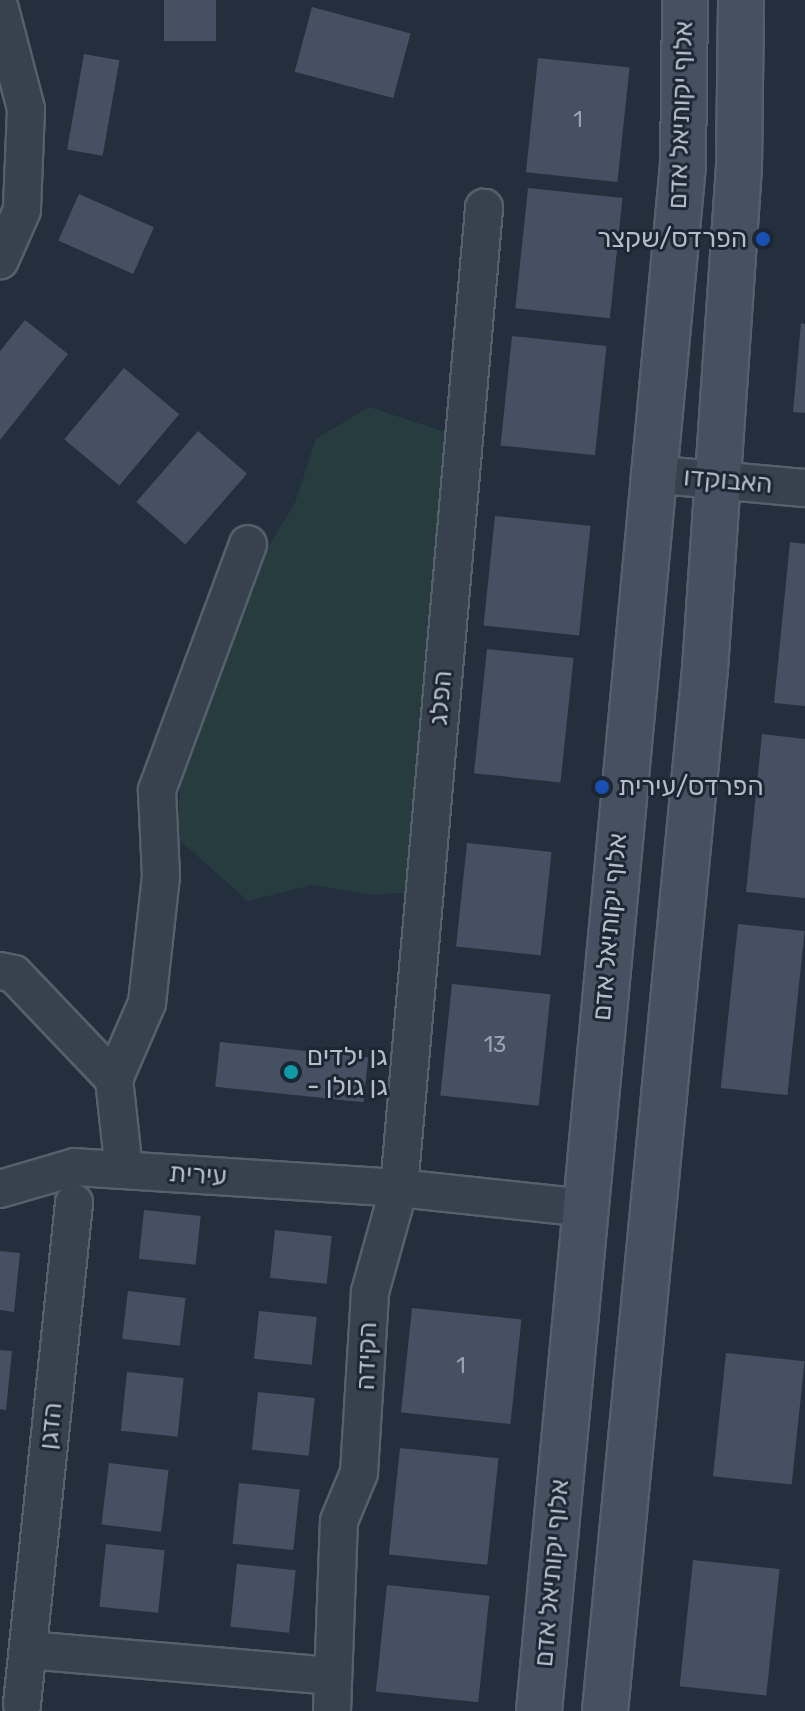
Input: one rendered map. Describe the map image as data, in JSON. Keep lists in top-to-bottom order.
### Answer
{
  "streets": {
    "street": [
      "אלוף יקותיאל אדם",
      "האבוקדו",
      "הפלג",
      "עירית",
      "הקידה",
      "הדגן"
    ]
  },
  "crossings": [
    ["אלוף יקותיאל אדם", "האבוקדו"],
    ["הפלג", "עירית"],
    ["הפלג", "הקידה"],
    ["עירית", "הקידה"]
  ],
  "places": ["הפרדס/שקצר", "הפרדס/עירית", "גן ילדים - גן גולן"],
  "house_numbers": ["1", "13", "1"]
}
